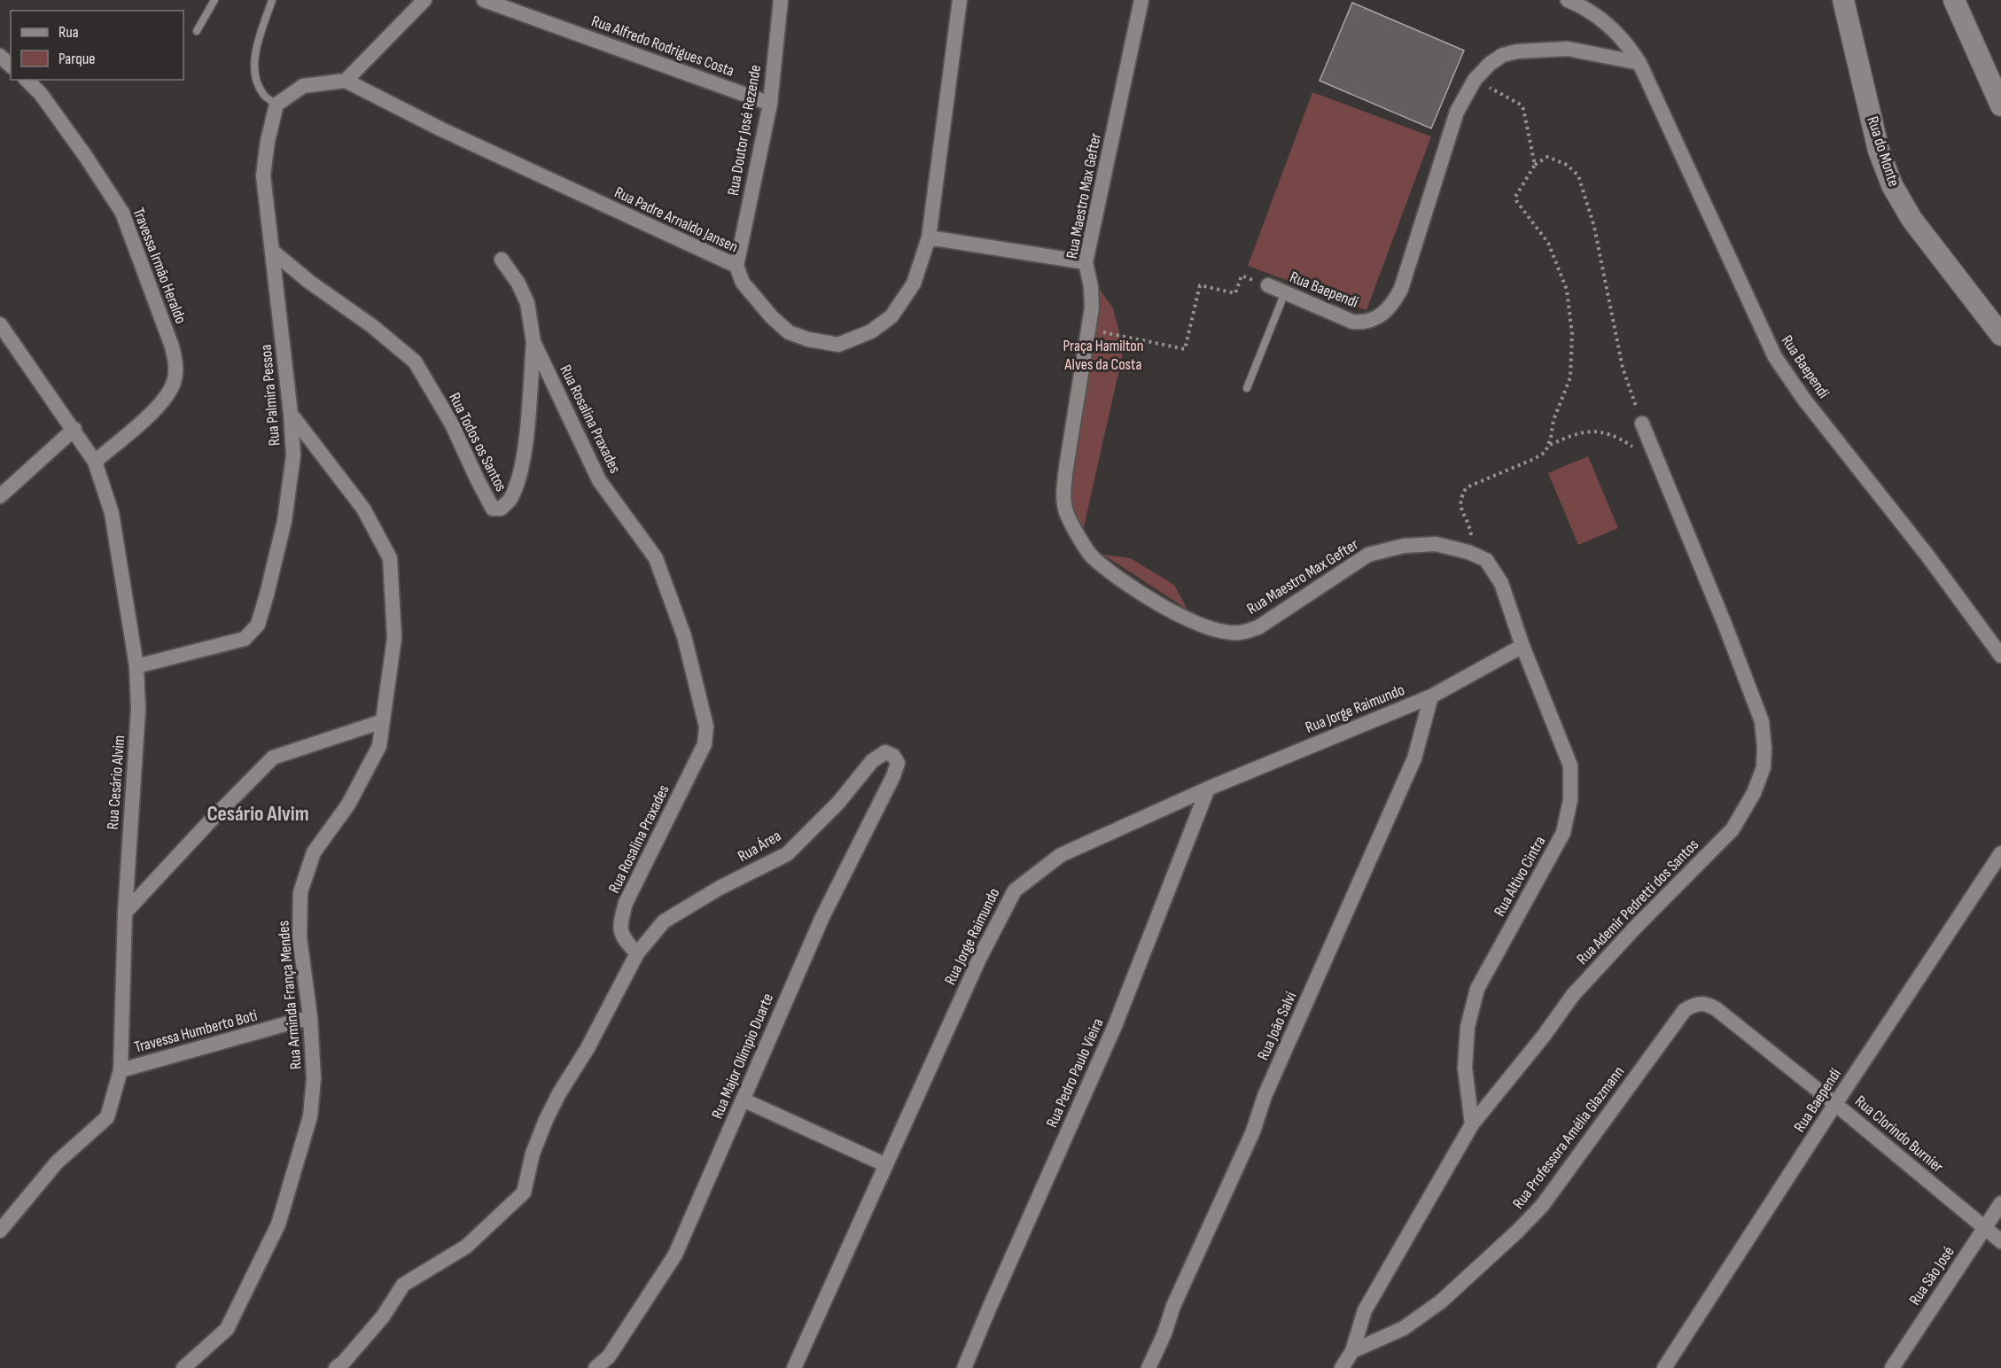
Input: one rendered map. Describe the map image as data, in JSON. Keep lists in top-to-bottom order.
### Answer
{
  "streets": {
    "main road": ["Rua do Monte"],
    "street": [
      "Rua Alfredo Rodrigues Costa",
      "Rua Doutor José Rezende",
      "Rua Maestro Max Gefter",
      "Rua Padre Arnaldo Jansen",
      "Travessa Irmão Heraldo",
      "Rua Baependi",
      "Rua Palmira Pessoa",
      "Rua Rosalina Praxades",
      "Rua Todos os Santos",
      "Rua Jorge Raimundo",
      "Rua Cesário Alvim",
      "Rua Área",
      "Rua Altivo Cintra",
      "Rua Ademir Pedretti dos Santos",
      "Rua Arminda França Mendes",
      "Rua João Salvi",
      "Travessa Humberto Boti",
      "Rua Major Olímpio Duarte",
      "Rua Pedro Paulo Vieira",
      "Rua Clorindo Burnier",
      "Rua Professora Amélia Glazmann",
      "Rua São José"
    ]
  },
  "crossings": [
    ["Rua Alfredo Rodrigues Costa", "Rua Doutor José Rezende"],
    ["Rua Doutor José Rezende", "Rua Padre Arnaldo Jansen"],
    ["Rua Maestro Max Gefter", "Rua Jorge Raimundo"],
    ["Rua Maestro Max Gefter", "Rua Altivo Cintra"],
    ["Travessa Irmão Heraldo", "Rua Cesário Alvim"],
    ["Rua Baependi", "Rua Clorindo Burnier"],
    ["Rua Palmira Pessoa", "Rua Todos os Santos"],
    ["Rua Palmira Pessoa", "Rua Cesário Alvim"],
    ["Rua Palmira Pessoa", "Rua Arminda França Mendes"],
    ["Rua Rosalina Praxades", "Rua Todos os Santos"],
    ["Rua Rosalina Praxades", "Rua Área"],
    ["Rua Jorge Raimundo", "Rua Altivo Cintra"],
    ["Rua Jorge Raimundo", "Rua João Salvi"],
    ["Rua Jorge Raimundo", "Rua Pedro Paulo Vieira"],
    ["Rua Cesário Alvim", "Travessa Humberto Boti"],
    ["Rua Área", "Rua Major Olímpio Duarte"],
    ["Rua Altivo Cintra", "Rua Ademir Pedretti dos Santos"],
    ["Rua Ademir Pedretti dos Santos", "Rua Professora Amélia Glazmann"],
    ["Rua Arminda França Mendes", "Travessa Humberto Boti"],
    ["Rua Clorindo Burnier", "Rua Professora Amélia Glazmann"],
    ["Rua Clorindo Burnier", "Rua São José"]
  ],
  "districts": ["Cesário Alvim"],
  "parks": ["Praça Hamilton Alves da Costa"],
  "legend": ["Rua", "Parque"]
}
